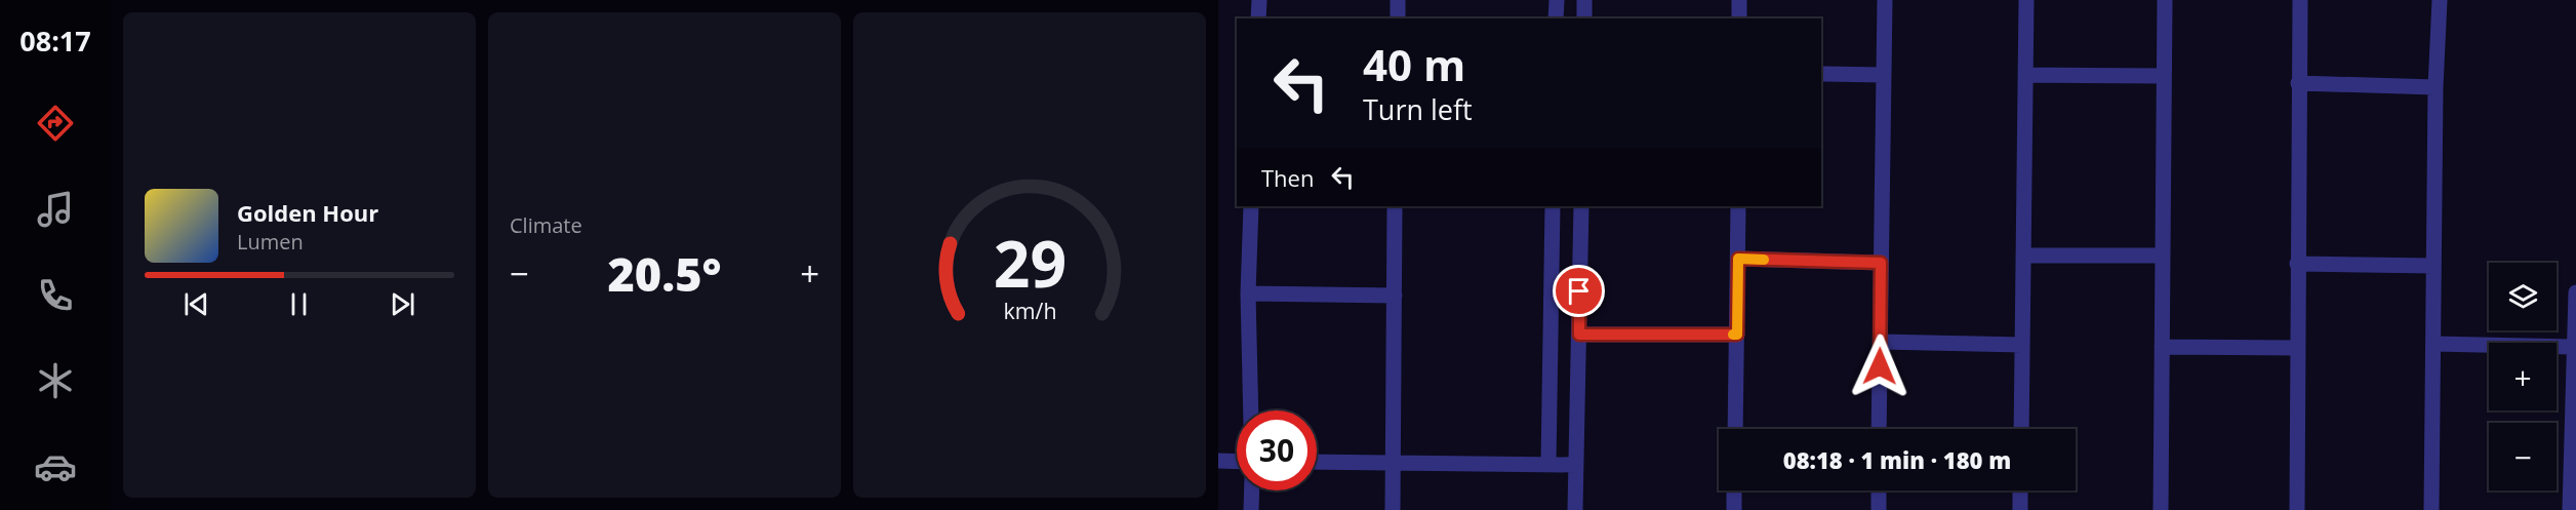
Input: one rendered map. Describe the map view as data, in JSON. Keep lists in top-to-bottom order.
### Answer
{
  "page": {
    "tabs": "08:17",
    "tile": "Climate",
    "turn": ["40 m", "Turn left"],
    "then": "Then",
    "song": ["Golden Hour", "Lumen"],
    "heat": ["−", "20.5°", "+"],
    "map_buttons": ["+", "−"],
    "limit": "30",
    "trip": "08:18 · 1 min · 180 m",
    "gauge": ["29", "km/h"]
  }
}
